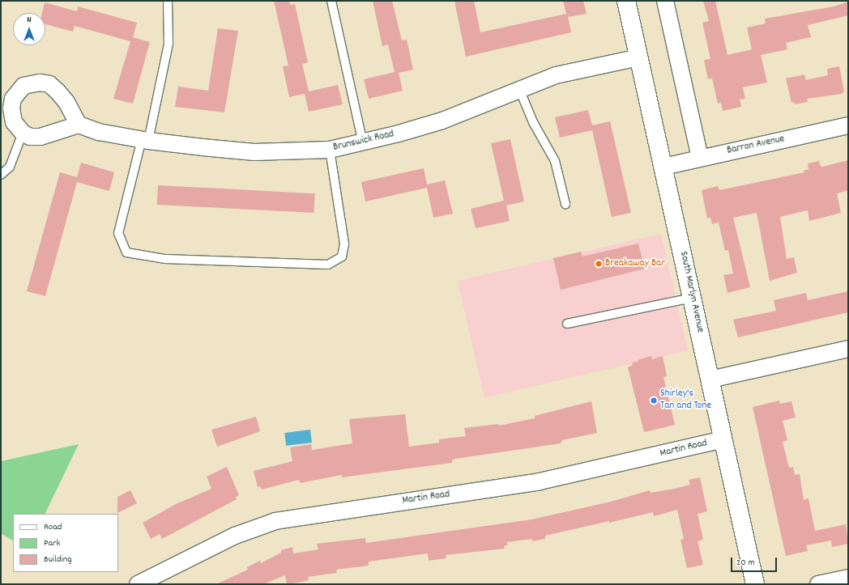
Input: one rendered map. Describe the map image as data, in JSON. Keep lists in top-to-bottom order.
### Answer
{
  "streets": {
    "street": [
      "Brunswick Road",
      "Barron Avenue",
      "South Marlyn Avenue",
      "Martin Road"
    ]
  },
  "crossings": [
    ["Brunswick Road", "South Marlyn Avenue"],
    ["Barron Avenue", "South Marlyn Avenue"],
    ["South Marlyn Avenue", "Martin Road"]
  ],
  "places": ["Breakaway Bar", "Shirley's Tan and Tone"],
  "legend": ["Road", "Park", "Building"],
  "scale_bar": "20 m",
  "north": "top"
}
